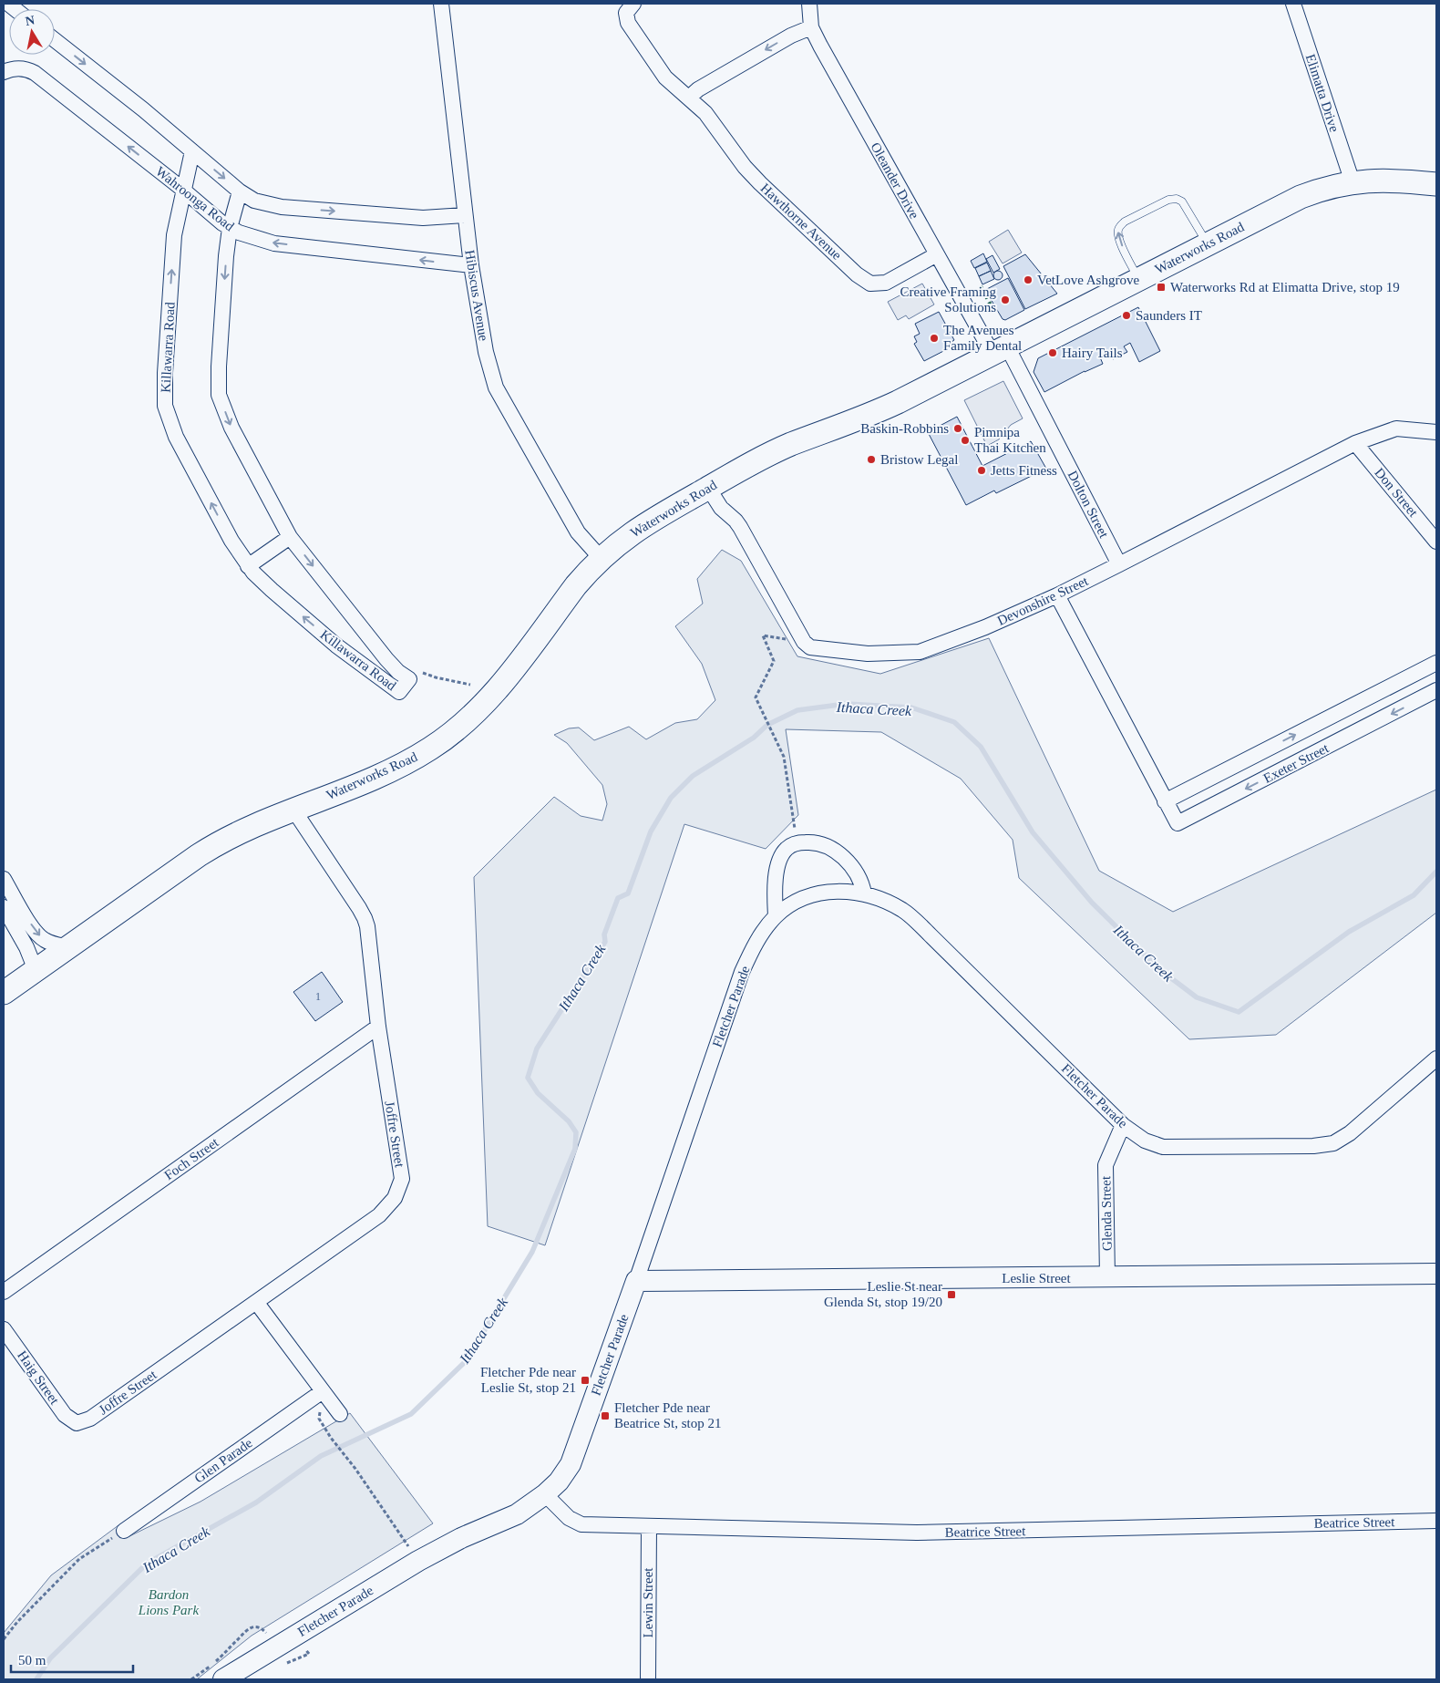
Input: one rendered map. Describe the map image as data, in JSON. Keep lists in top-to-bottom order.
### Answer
{
  "streets": {
    "main road": ["Waterworks Road"],
    "street": [
      "Elimatta Drive",
      "Oleander Drive",
      "Wahroonga Road",
      "Hawthorne Avenue",
      "Hibiscus Avenue",
      "Killawarra Road",
      "Don Street",
      "Dolton Street",
      "Devonshire Street",
      "Exeter Street",
      "Fletcher Parade",
      "Joffre Street",
      "Foch Street",
      "Glenda Street",
      "Leslie Street",
      "Haig Street",
      "Glen Parade",
      "Beatrice Street",
      "Lewin Street"
    ]
  },
  "crossings": [
    ["Elimatta Drive", "Waterworks Road"],
    ["Oleander Drive", "Hawthorne Avenue"],
    ["Oleander Drive", "Waterworks Road"],
    ["Oleander Drive", "Dolton Street"],
    ["Wahroonga Road", "Hibiscus Avenue"],
    ["Wahroonga Road", "Killawarra Road"],
    ["Waterworks Road", "Hibiscus Avenue"],
    ["Waterworks Road", "Dolton Street"],
    ["Waterworks Road", "Joffre Street"],
    ["Don Street", "Devonshire Street"],
    ["Dolton Street", "Devonshire Street"],
    ["Devonshire Street", "Exeter Street"],
    ["Fletcher Parade", "Glenda Street"],
    ["Fletcher Parade", "Leslie Street"],
    ["Fletcher Parade", "Beatrice Street"],
    ["Joffre Street", "Foch Street"],
    ["Joffre Street", "Haig Street"],
    ["Glenda Street", "Leslie Street"],
    ["Beatrice Street", "Lewin Street"]
  ],
  "water": ["Ithaca Creek"],
  "parks": ["Bardon Lions Park"],
  "places": {
    "other": [
      "VetLove Ashgrove",
      "Creative Framing Solutions",
      "Saunders IT",
      "The Avenues Family Dental",
      "Hairy Tails",
      "Baskin-Robbins",
      "Pimnipa Thai Kitchen",
      "Bristow Legal",
      "Jetts Fitness"
    ],
    "transit": [
      "Waterworks Rd at Elimatta Drive, stop 19",
      "Leslie St near Glenda St, stop 19/20",
      "Fletcher Pde near Leslie St, stop 21",
      "Fletcher Pde near Beatrice St, stop 21"
    ]
  },
  "house_numbers": ["1"],
  "scale_bar": "50 m",
  "north": "top"
}
